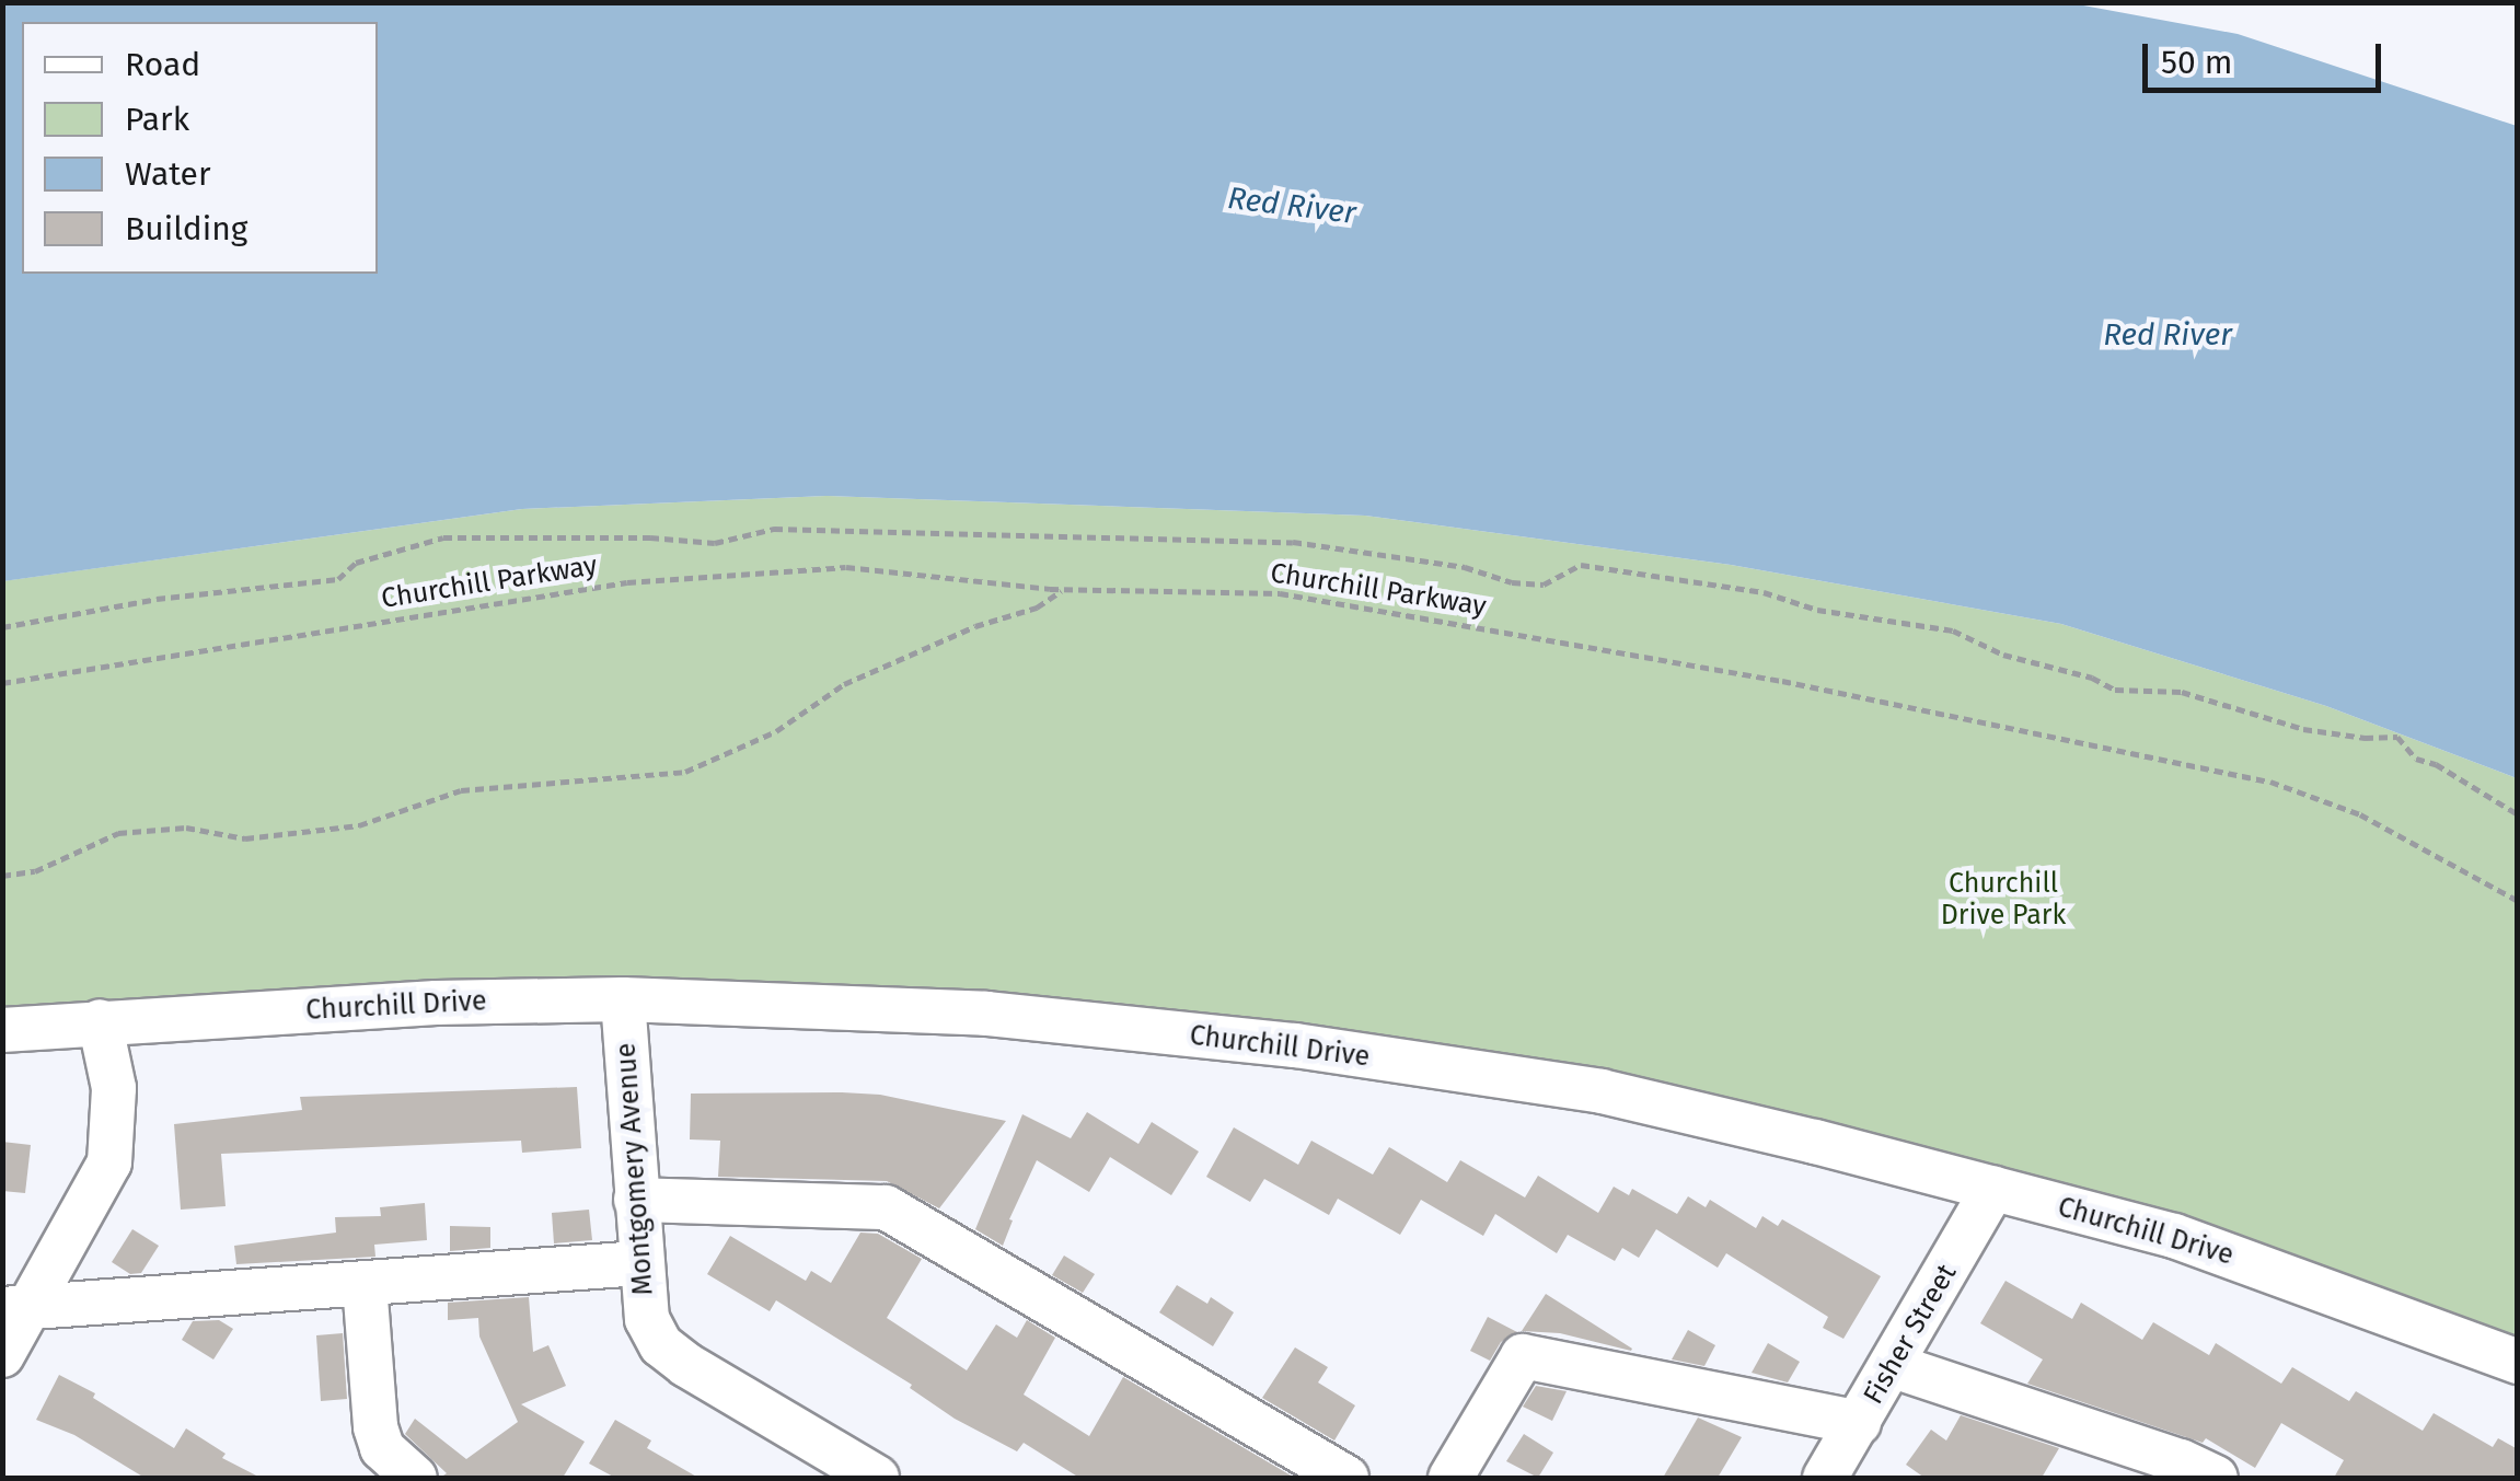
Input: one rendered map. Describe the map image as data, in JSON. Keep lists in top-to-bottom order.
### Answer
{
  "streets": {
    "street": ["Churchill Drive", "Montgomery Avenue", "Fisher Street"],
    "path": ["Churchill Parkway"]
  },
  "crossings": [
    ["Churchill Drive", "Montgomery Avenue"],
    ["Churchill Drive", "Fisher Street"]
  ],
  "water": ["Red River"],
  "parks": ["Churchill Drive Park"],
  "legend": [
    "Road",
    "Park",
    "Water",
    "Building"
  ],
  "scale_bar": "50 m"
}
